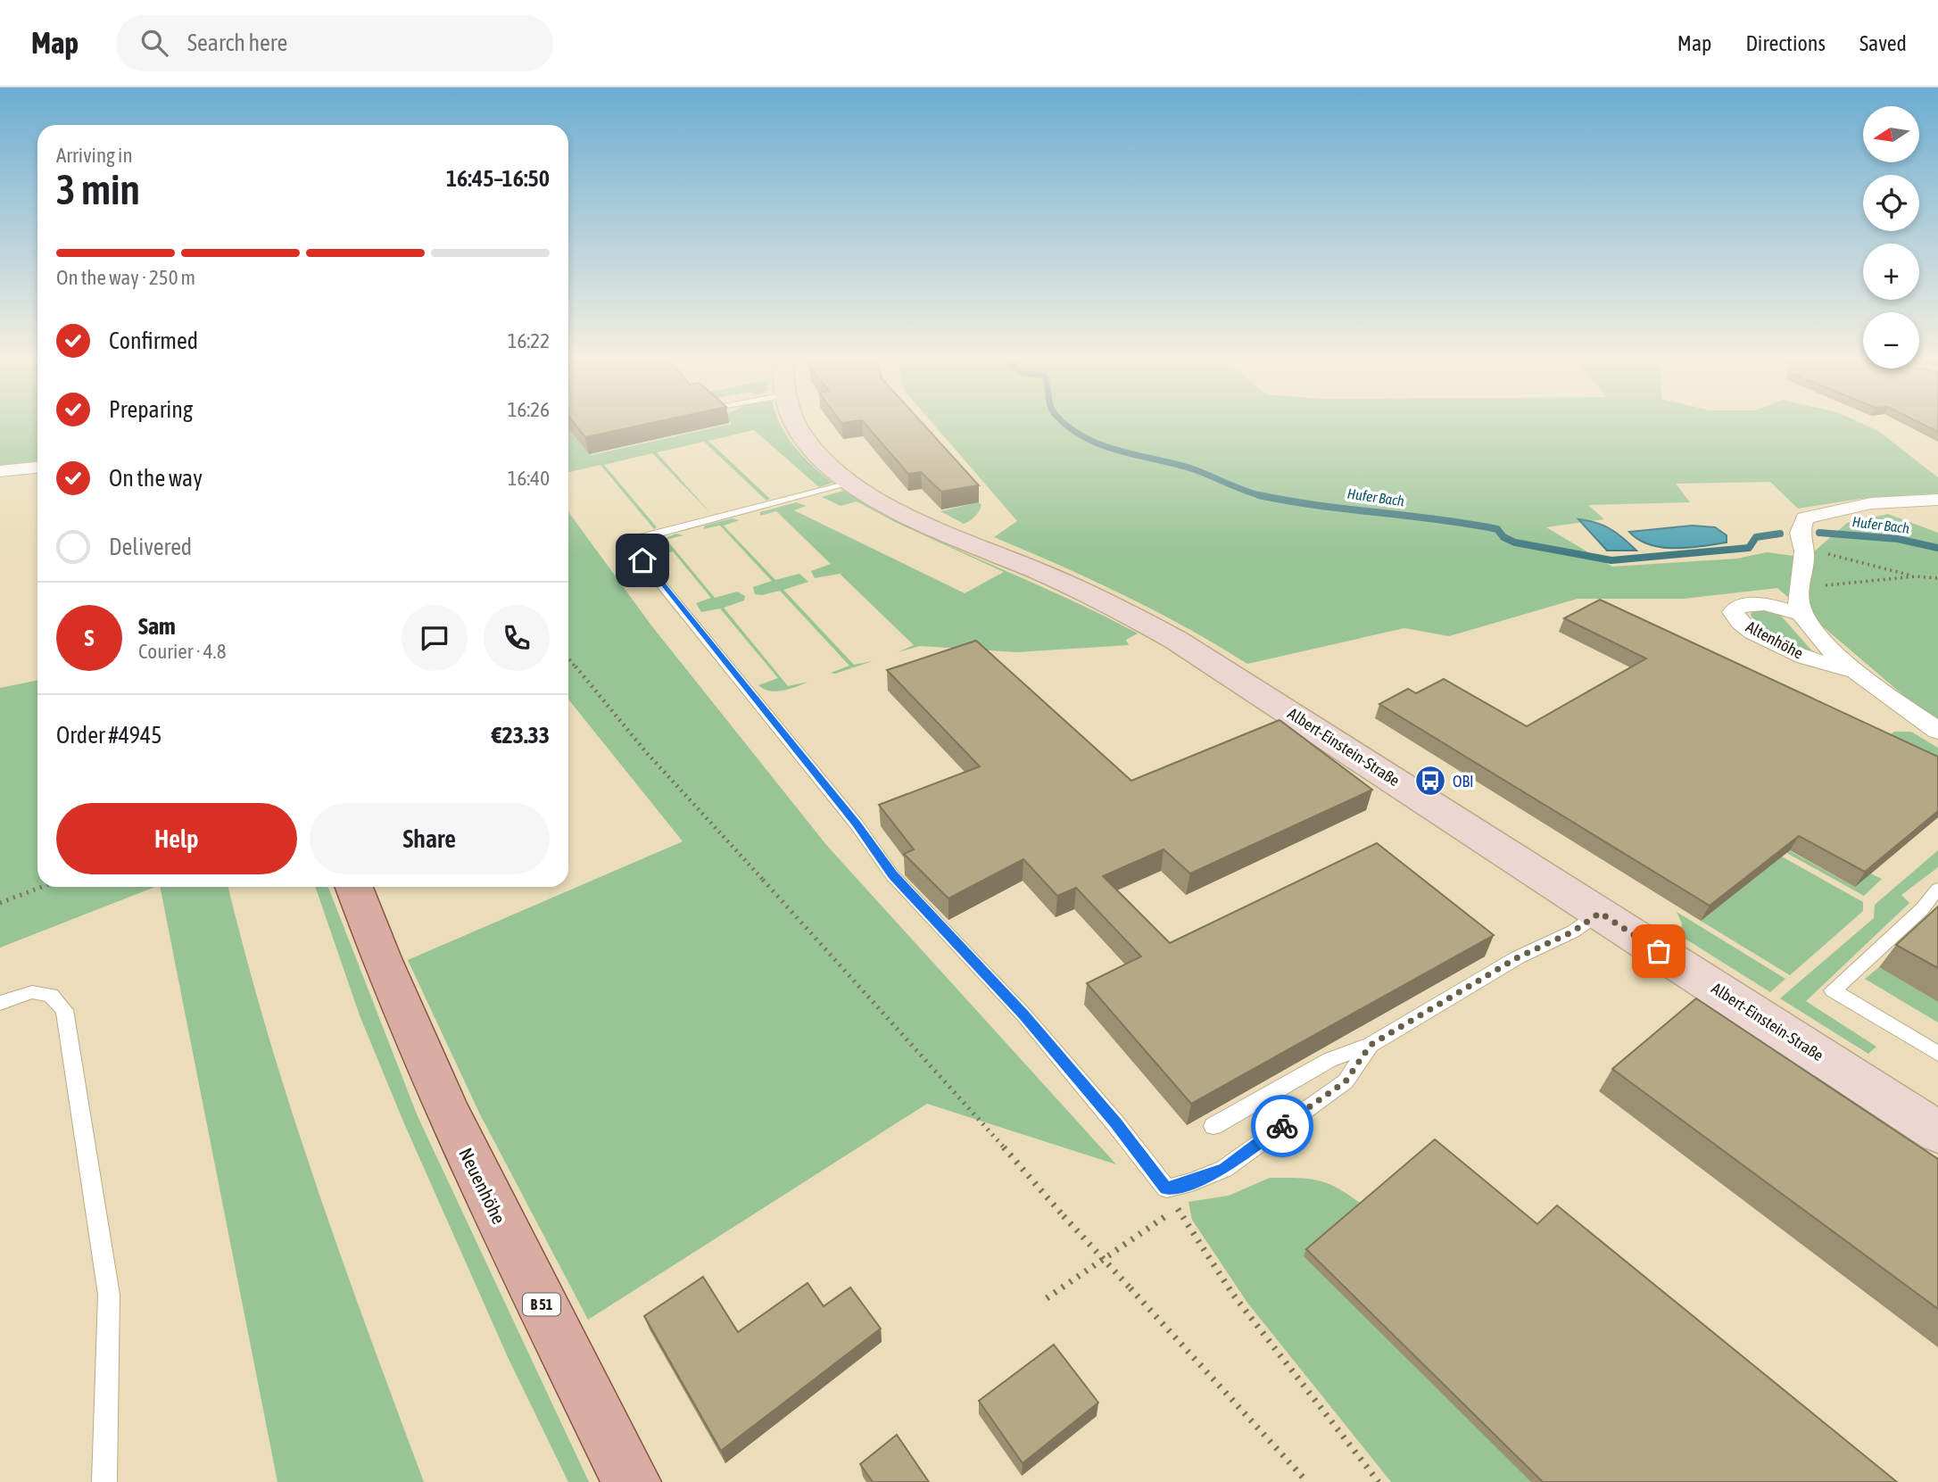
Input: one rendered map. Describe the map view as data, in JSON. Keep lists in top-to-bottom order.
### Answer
{
  "streets": {
    "main road": ["Neuenhöhe", "B 51"],
    "street": ["Altenhöhe", "Albert-Einstein-Straße"]
  },
  "water": ["Hufer Bach"],
  "places": {
    "bus stop": ["OBI"]
  },
  "north": "left",
  "page": {
    "header": "Map",
    "search": "Search here",
    "nav": ["Map", "Directions", "Saved"],
    "map_buttons": ["+", "−"],
    "heading": ["3 min", "Arriving in", "16:45–16:50"],
    "panel": [
      "Sam",
      "Courier · 4.8",
      "Order #4945",
      "€23.33"
    ],
    "bar": "On the way · 250 m",
    "list": [
      ["Confirmed", "16:22"],
      ["Preparing", "16:26"],
      ["On the way", "16:40"],
      "Delivered"
    ],
    "round": "S",
    "buttons": ["Help", "Share"]
  }
}
